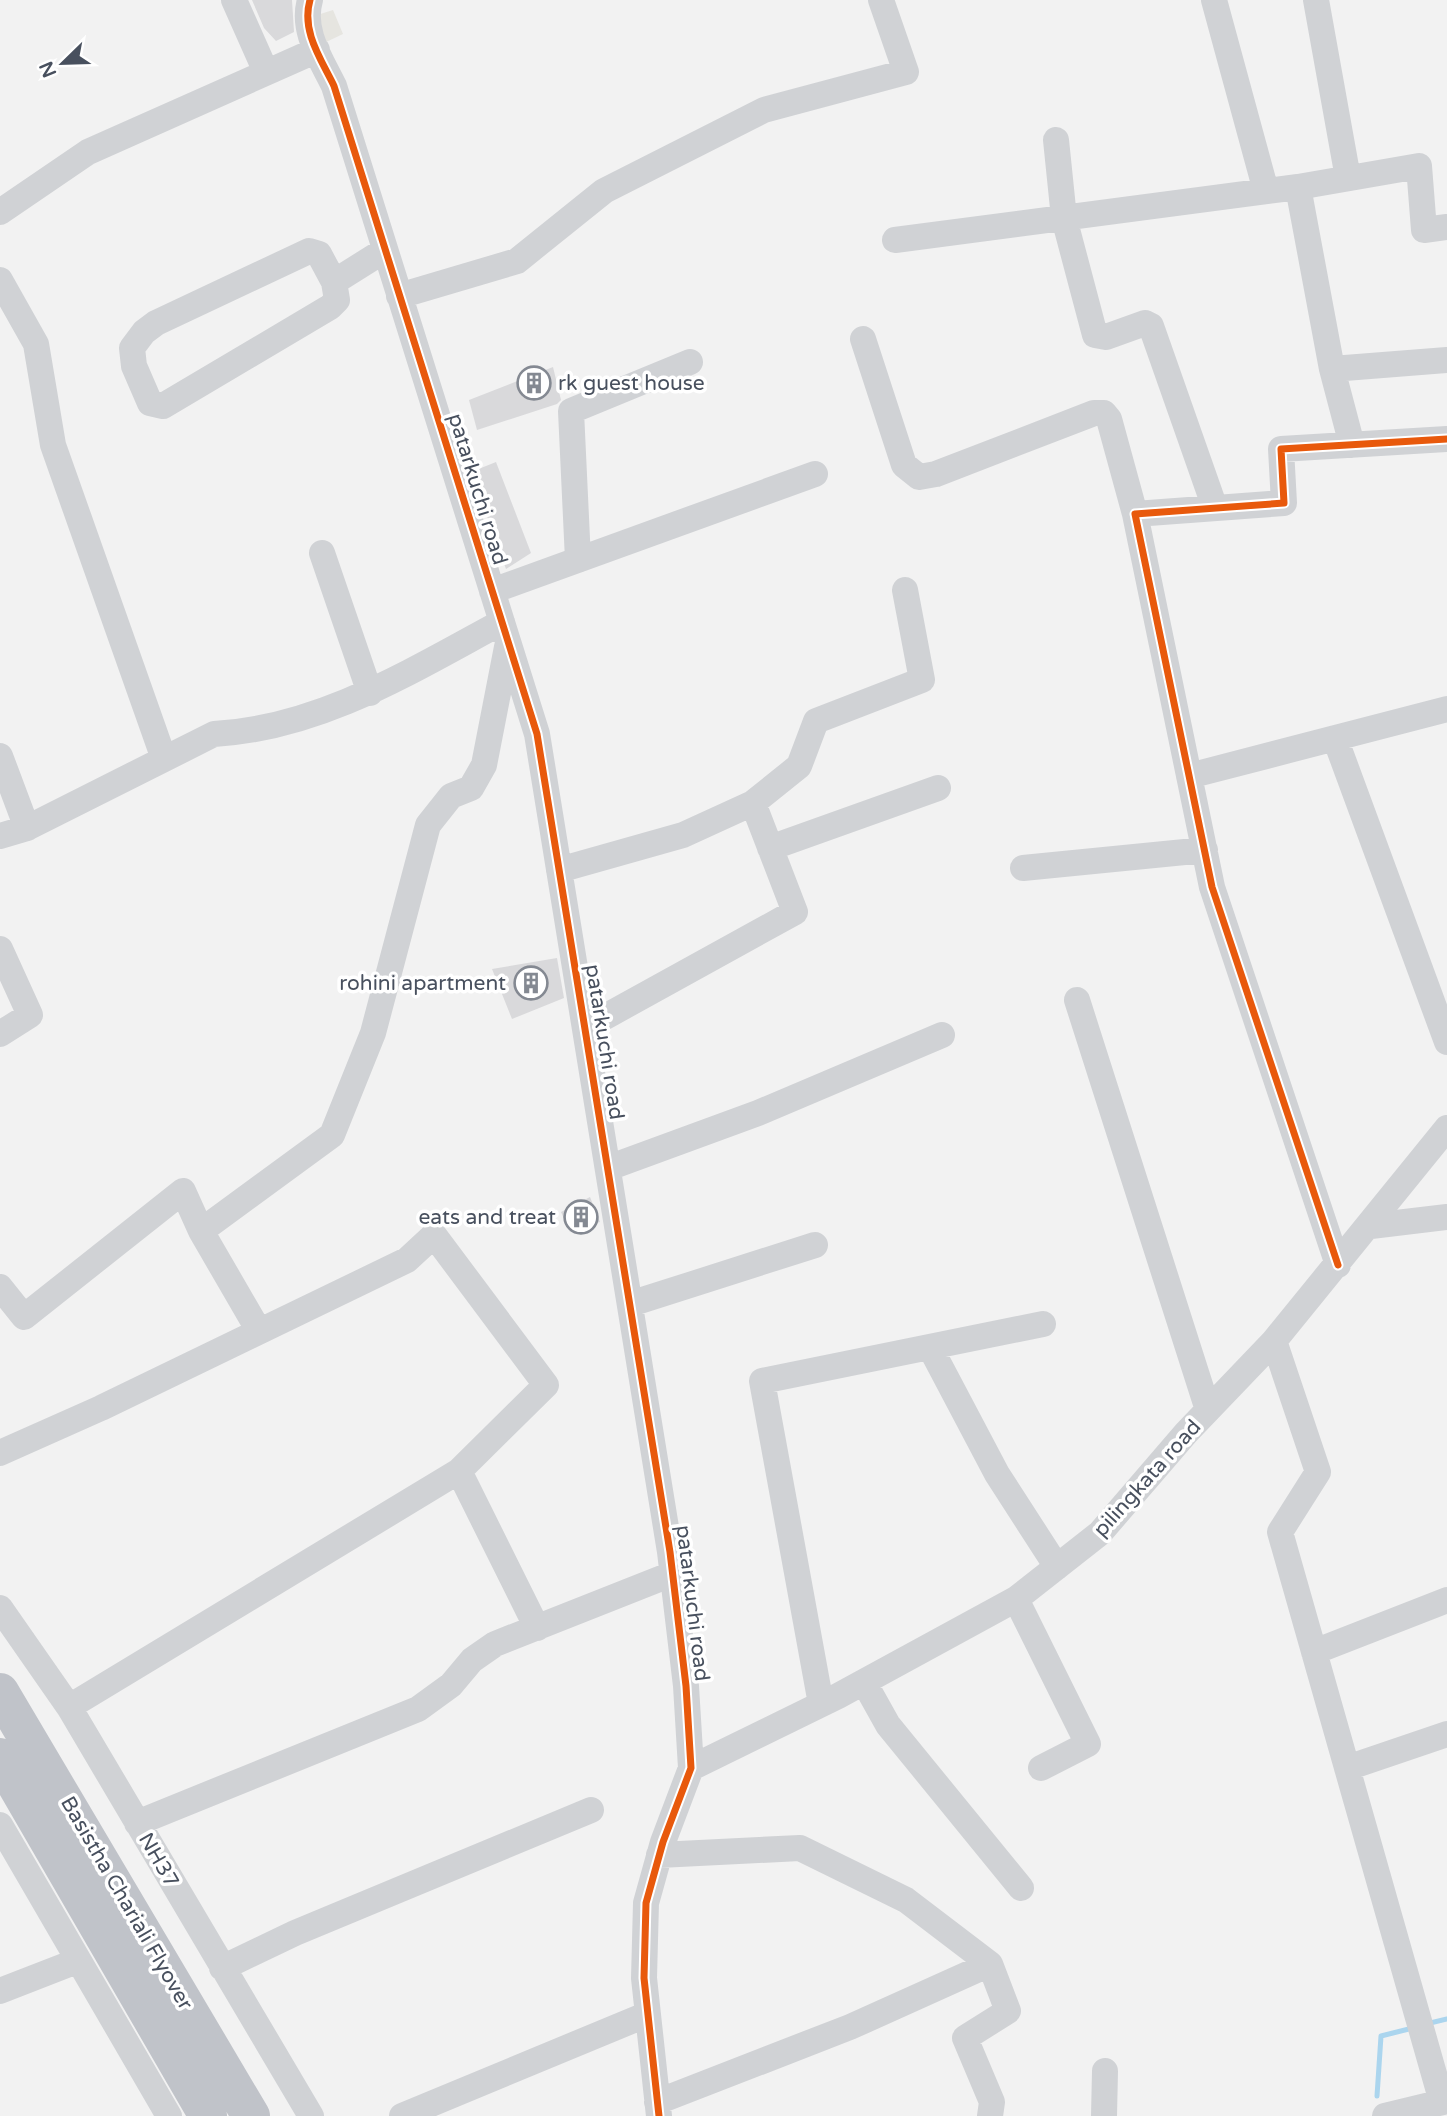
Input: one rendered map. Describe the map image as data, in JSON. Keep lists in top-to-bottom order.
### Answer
{
  "streets": {
    "highway": ["Basistha Chariali Flyover"],
    "street": ["patarkuchi road", "pilingkata road", "NH37"]
  },
  "crossings": [
    ["patarkuchi road", "pilingkata road"]
  ],
  "places": {
    "building": ["rk guest house", "rohini apartment", "eats and treat"]
  },
  "north": "bottom left"
}
